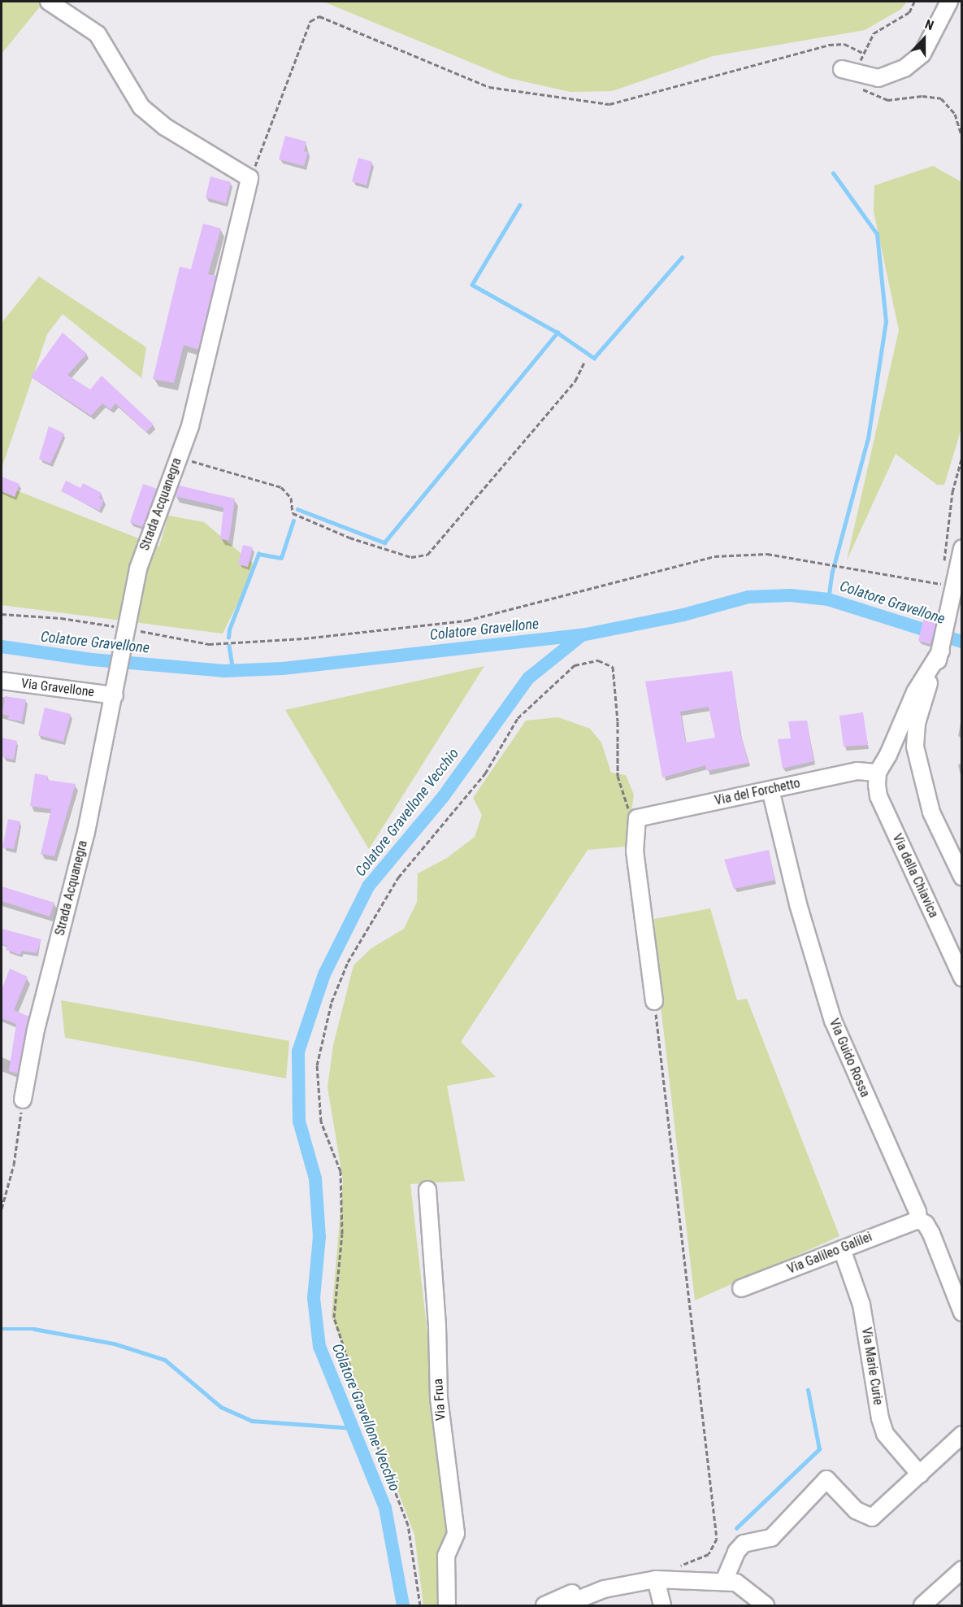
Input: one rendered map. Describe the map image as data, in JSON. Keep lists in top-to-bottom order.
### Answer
{
  "streets": {
    "street": [
      "Strada Acquanegra",
      "Via Gravellone",
      "Via del Forchetto",
      "Via della Chiavica",
      "Via Guido Rossa",
      "Via Galileo Galilei",
      "Via Marie Curie",
      "Via Frua"
    ]
  },
  "crossings": [
    ["Strada Acquanegra", "Via Gravellone"],
    ["Via del Forchetto", "Via della Chiavica"],
    ["Via del Forchetto", "Via Guido Rossa"],
    ["Via Guido Rossa", "Via Galileo Galilei"],
    ["Via Galileo Galilei", "Via Marie Curie"]
  ],
  "water": ["Colatore Gravellone", "Colatore Gravellone Vecchio"],
  "north": "top"
}
